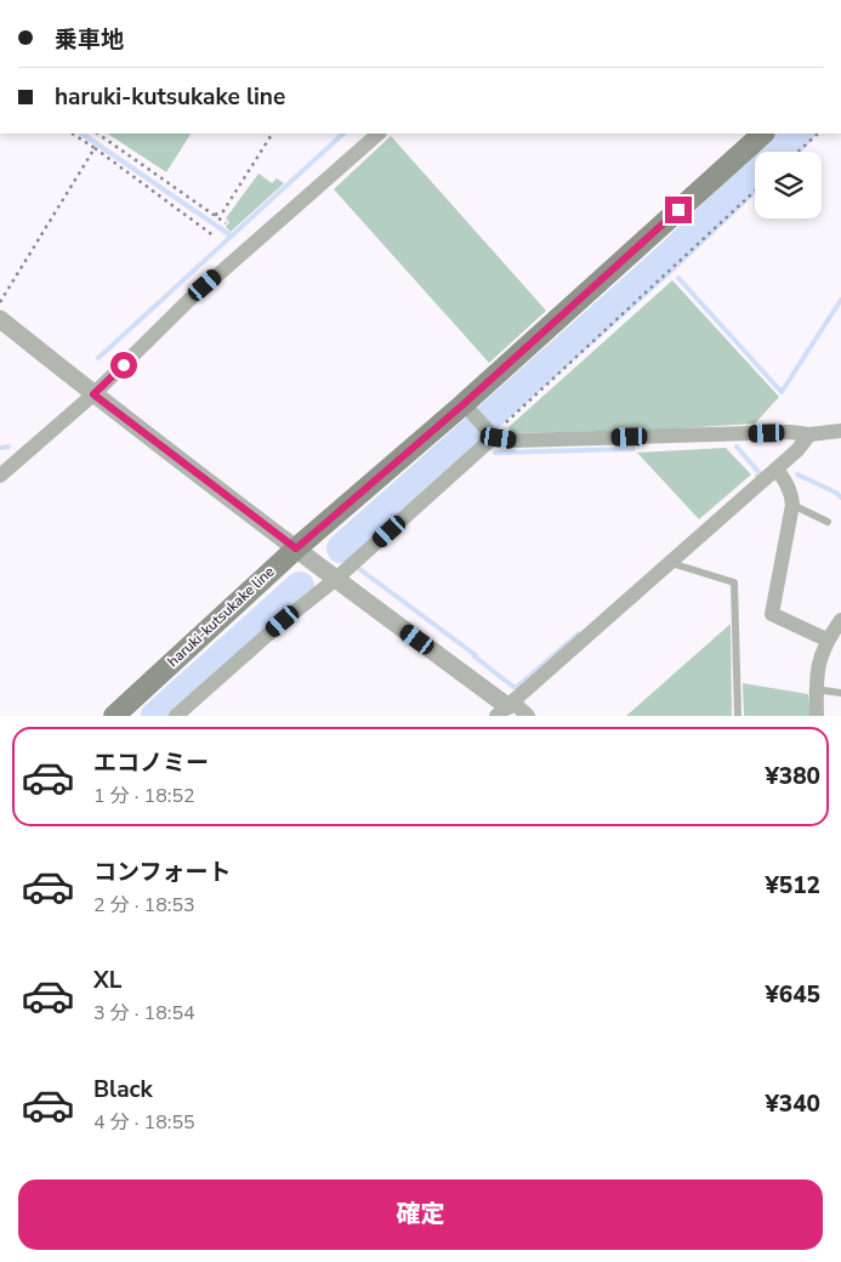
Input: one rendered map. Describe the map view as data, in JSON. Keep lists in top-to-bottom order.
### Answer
{
  "streets": {
    "main road": ["haruki-kutsukake line"]
  },
  "page": {
    "banner": ["乗車地", "haruki-kutsukake line"],
    "list": [
      {
        "name": "エコノミー",
        "note": "1 分 · 18:52",
        "value": "¥380"
      },
      {
        "name": "コンフォート",
        "note": "2 分 · 18:53",
        "value": "¥512"
      },
      {
        "name": "XL",
        "note": "3 分 · 18:54",
        "value": "¥645"
      },
      {
        "name": "Black",
        "note": "4 分 · 18:55",
        "value": "¥340"
      }
    ],
    "buttons": "確定"
  }
}
